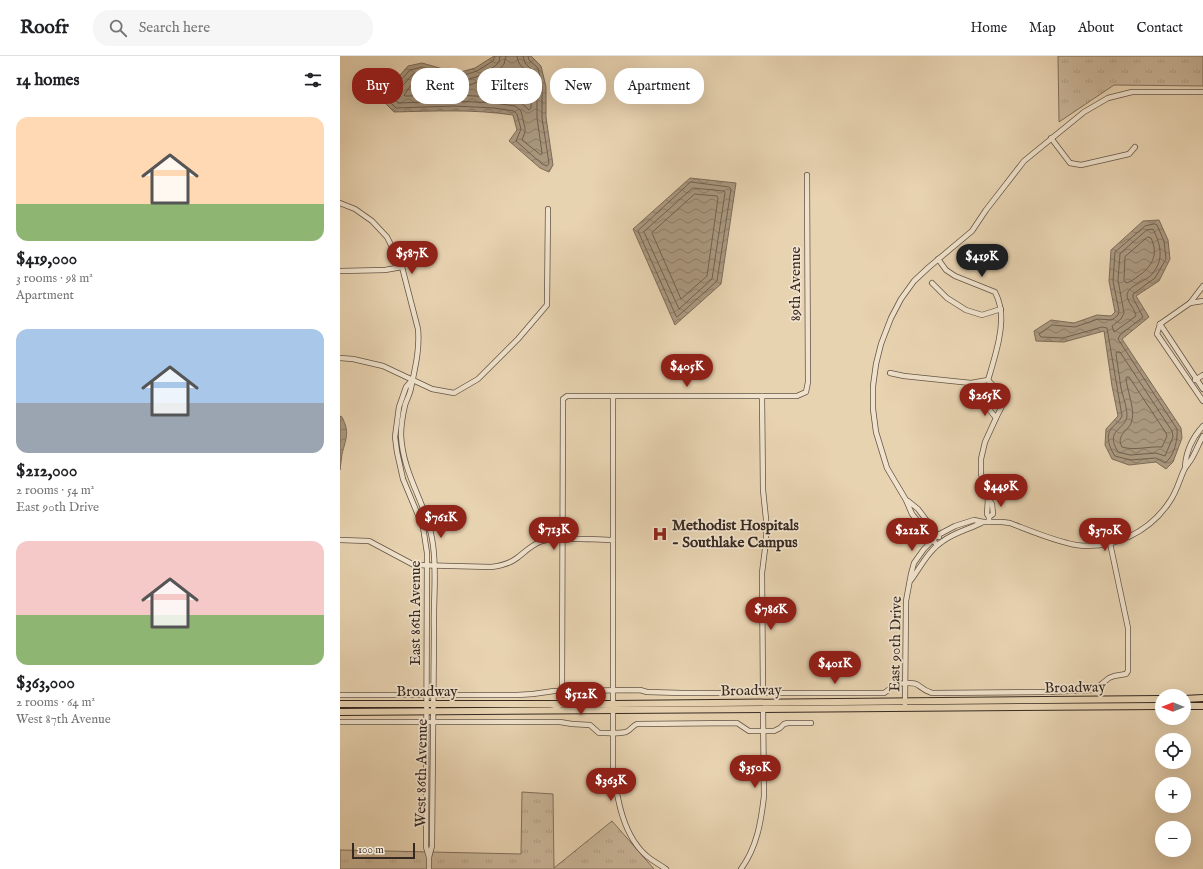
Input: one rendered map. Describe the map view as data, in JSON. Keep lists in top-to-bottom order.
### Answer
{
  "streets": {
    "main road": ["Broadway"],
    "street": [
      "89th Avenue",
      "East 86th Avenue",
      "East 90th Drive",
      "West 86th Avenue"
    ]
  },
  "crossings": [
    ["East 86th Avenue", "Broadway"],
    ["East 86th Avenue", "West 86th Avenue"],
    ["East 90th Drive", "Broadway"],
    ["Broadway", "West 86th Avenue"]
  ],
  "places": {
    "hospital": ["Methodist Hospitals - Southlake Campus"]
  },
  "scale_bar": "100 m",
  "north": "left",
  "page": {
    "header": "Roofr",
    "search": "Search here",
    "nav": [
      "Home",
      "Map",
      "About",
      "Contact"
    ],
    "heading": "14 homes",
    "chip": [
      "Buy",
      "Rent",
      "Filters",
      "New",
      "Apartment"
    ],
    "list": [
      {
        "name": "$419,000",
        "note": "3 rooms · 98 m² · Apartment"
      },
      {
        "name": "$212,000",
        "note": "2 rooms · 54 m² · East 90th Drive"
      },
      {
        "name": "$363,000",
        "note": "2 rooms · 64 m² · West 87th Avenue"
      }
    ],
    "price": [
      "$587K",
      "$419K",
      "$405K",
      "$265K",
      "$449K",
      "$761K",
      "$713K",
      "$212K",
      "$370K",
      "$786K",
      "$401K",
      "$512K",
      "$350K",
      "$363K"
    ],
    "map_buttons": ["+", "−"],
    "scale": "100 m"
  }
}
